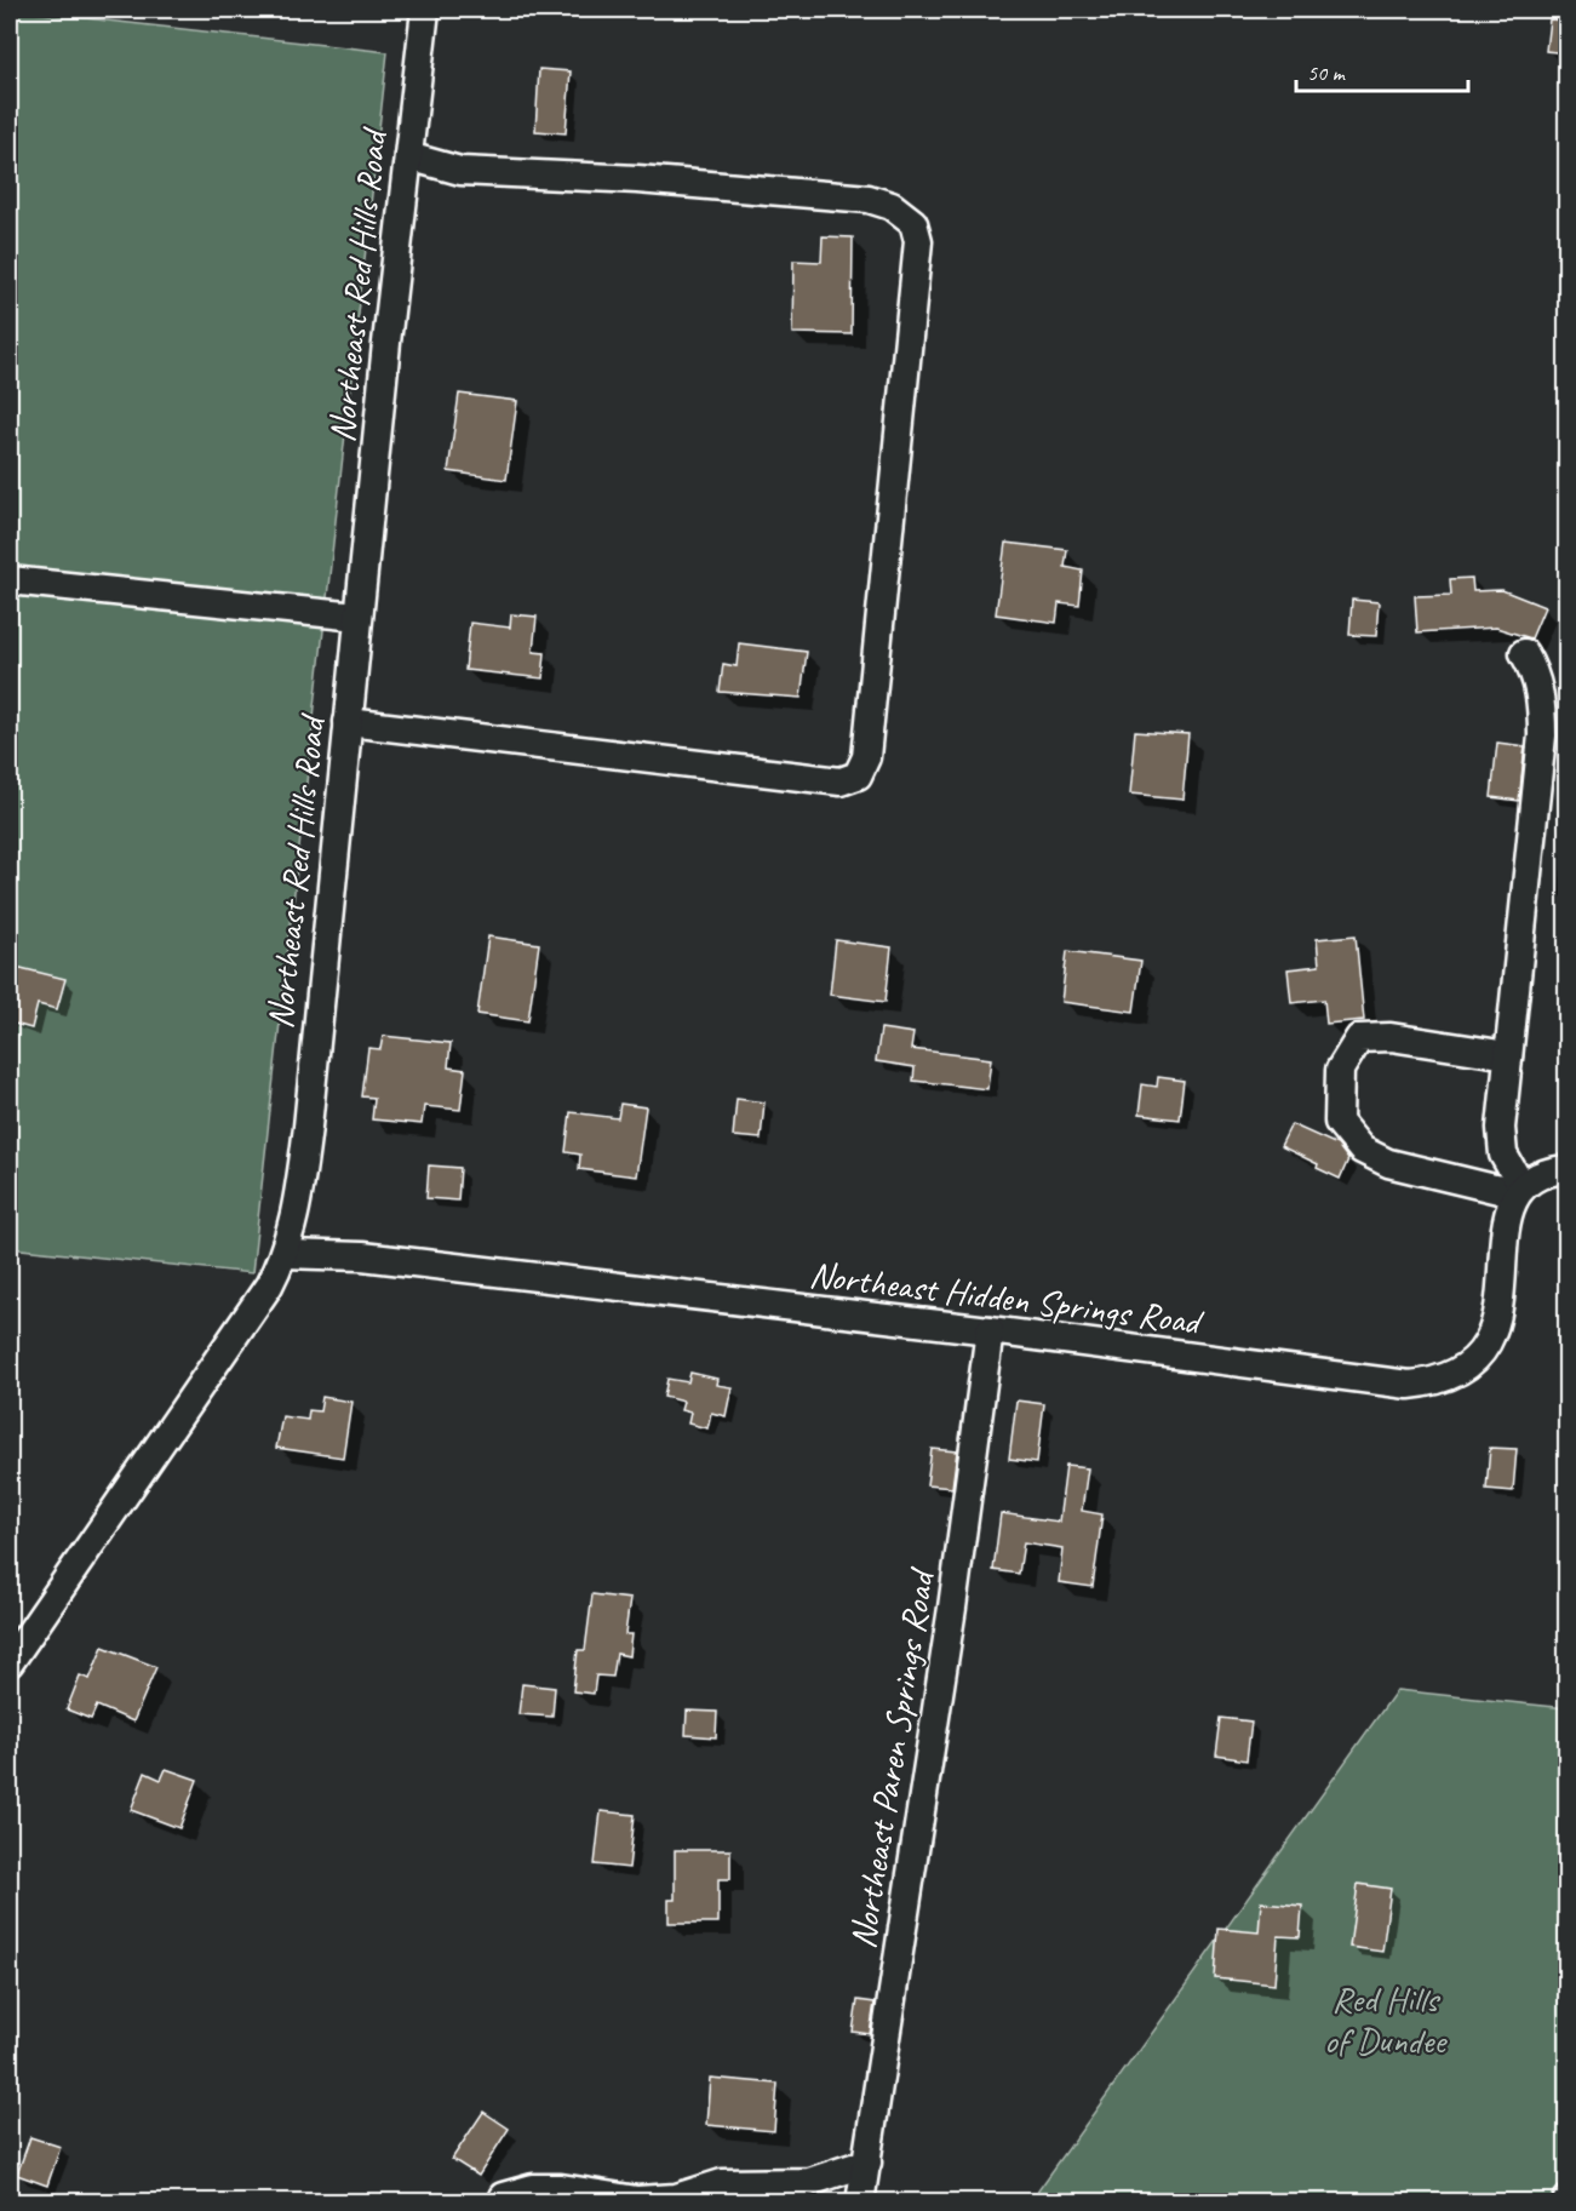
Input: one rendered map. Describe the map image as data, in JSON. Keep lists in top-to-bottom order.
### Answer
{
  "streets": {
    "street": ["Northeast Red Hills Road", "Northeast Hidden Springs Road", "Northeast Paren Springs Road"]
  },
  "crossings": [
    ["Northeast Red Hills Road", "Northeast Hidden Springs Road"],
    ["Northeast Hidden Springs Road", "Northeast Paren Springs Road"]
  ],
  "parks": ["Red Hills of Dundee"],
  "scale_bar": "50 m"
}
